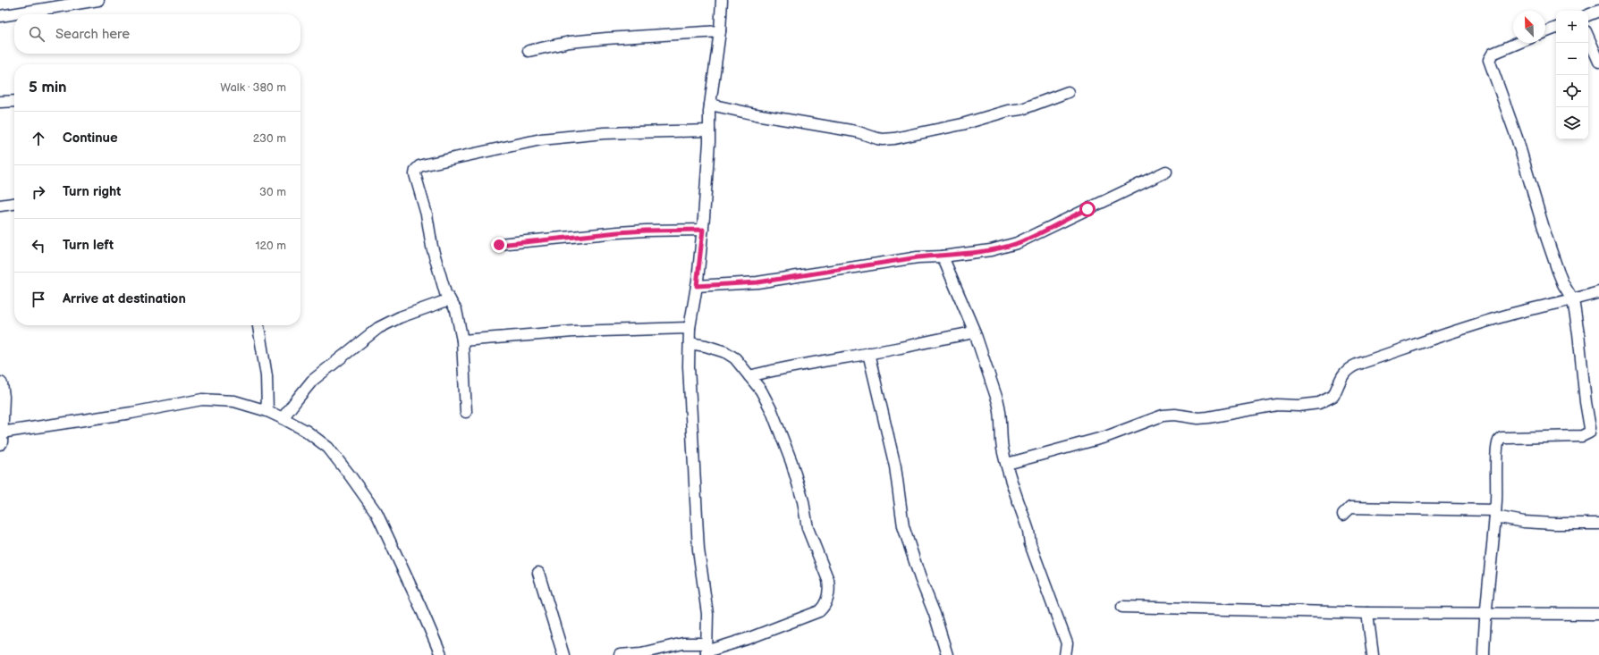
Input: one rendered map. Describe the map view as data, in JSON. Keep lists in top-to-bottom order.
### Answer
{
  "north": "top left",
  "page": {
    "map_buttons": ["+", "−"],
    "search": "Search here",
    "heading": ["5 min", "Walk · 380 m"],
    "list": [
      ["Continue", "230 m"],
      ["Turn right", "30 m"],
      ["Turn left", "120 m"],
      "Arrive at destination"
    ]
  }
}
